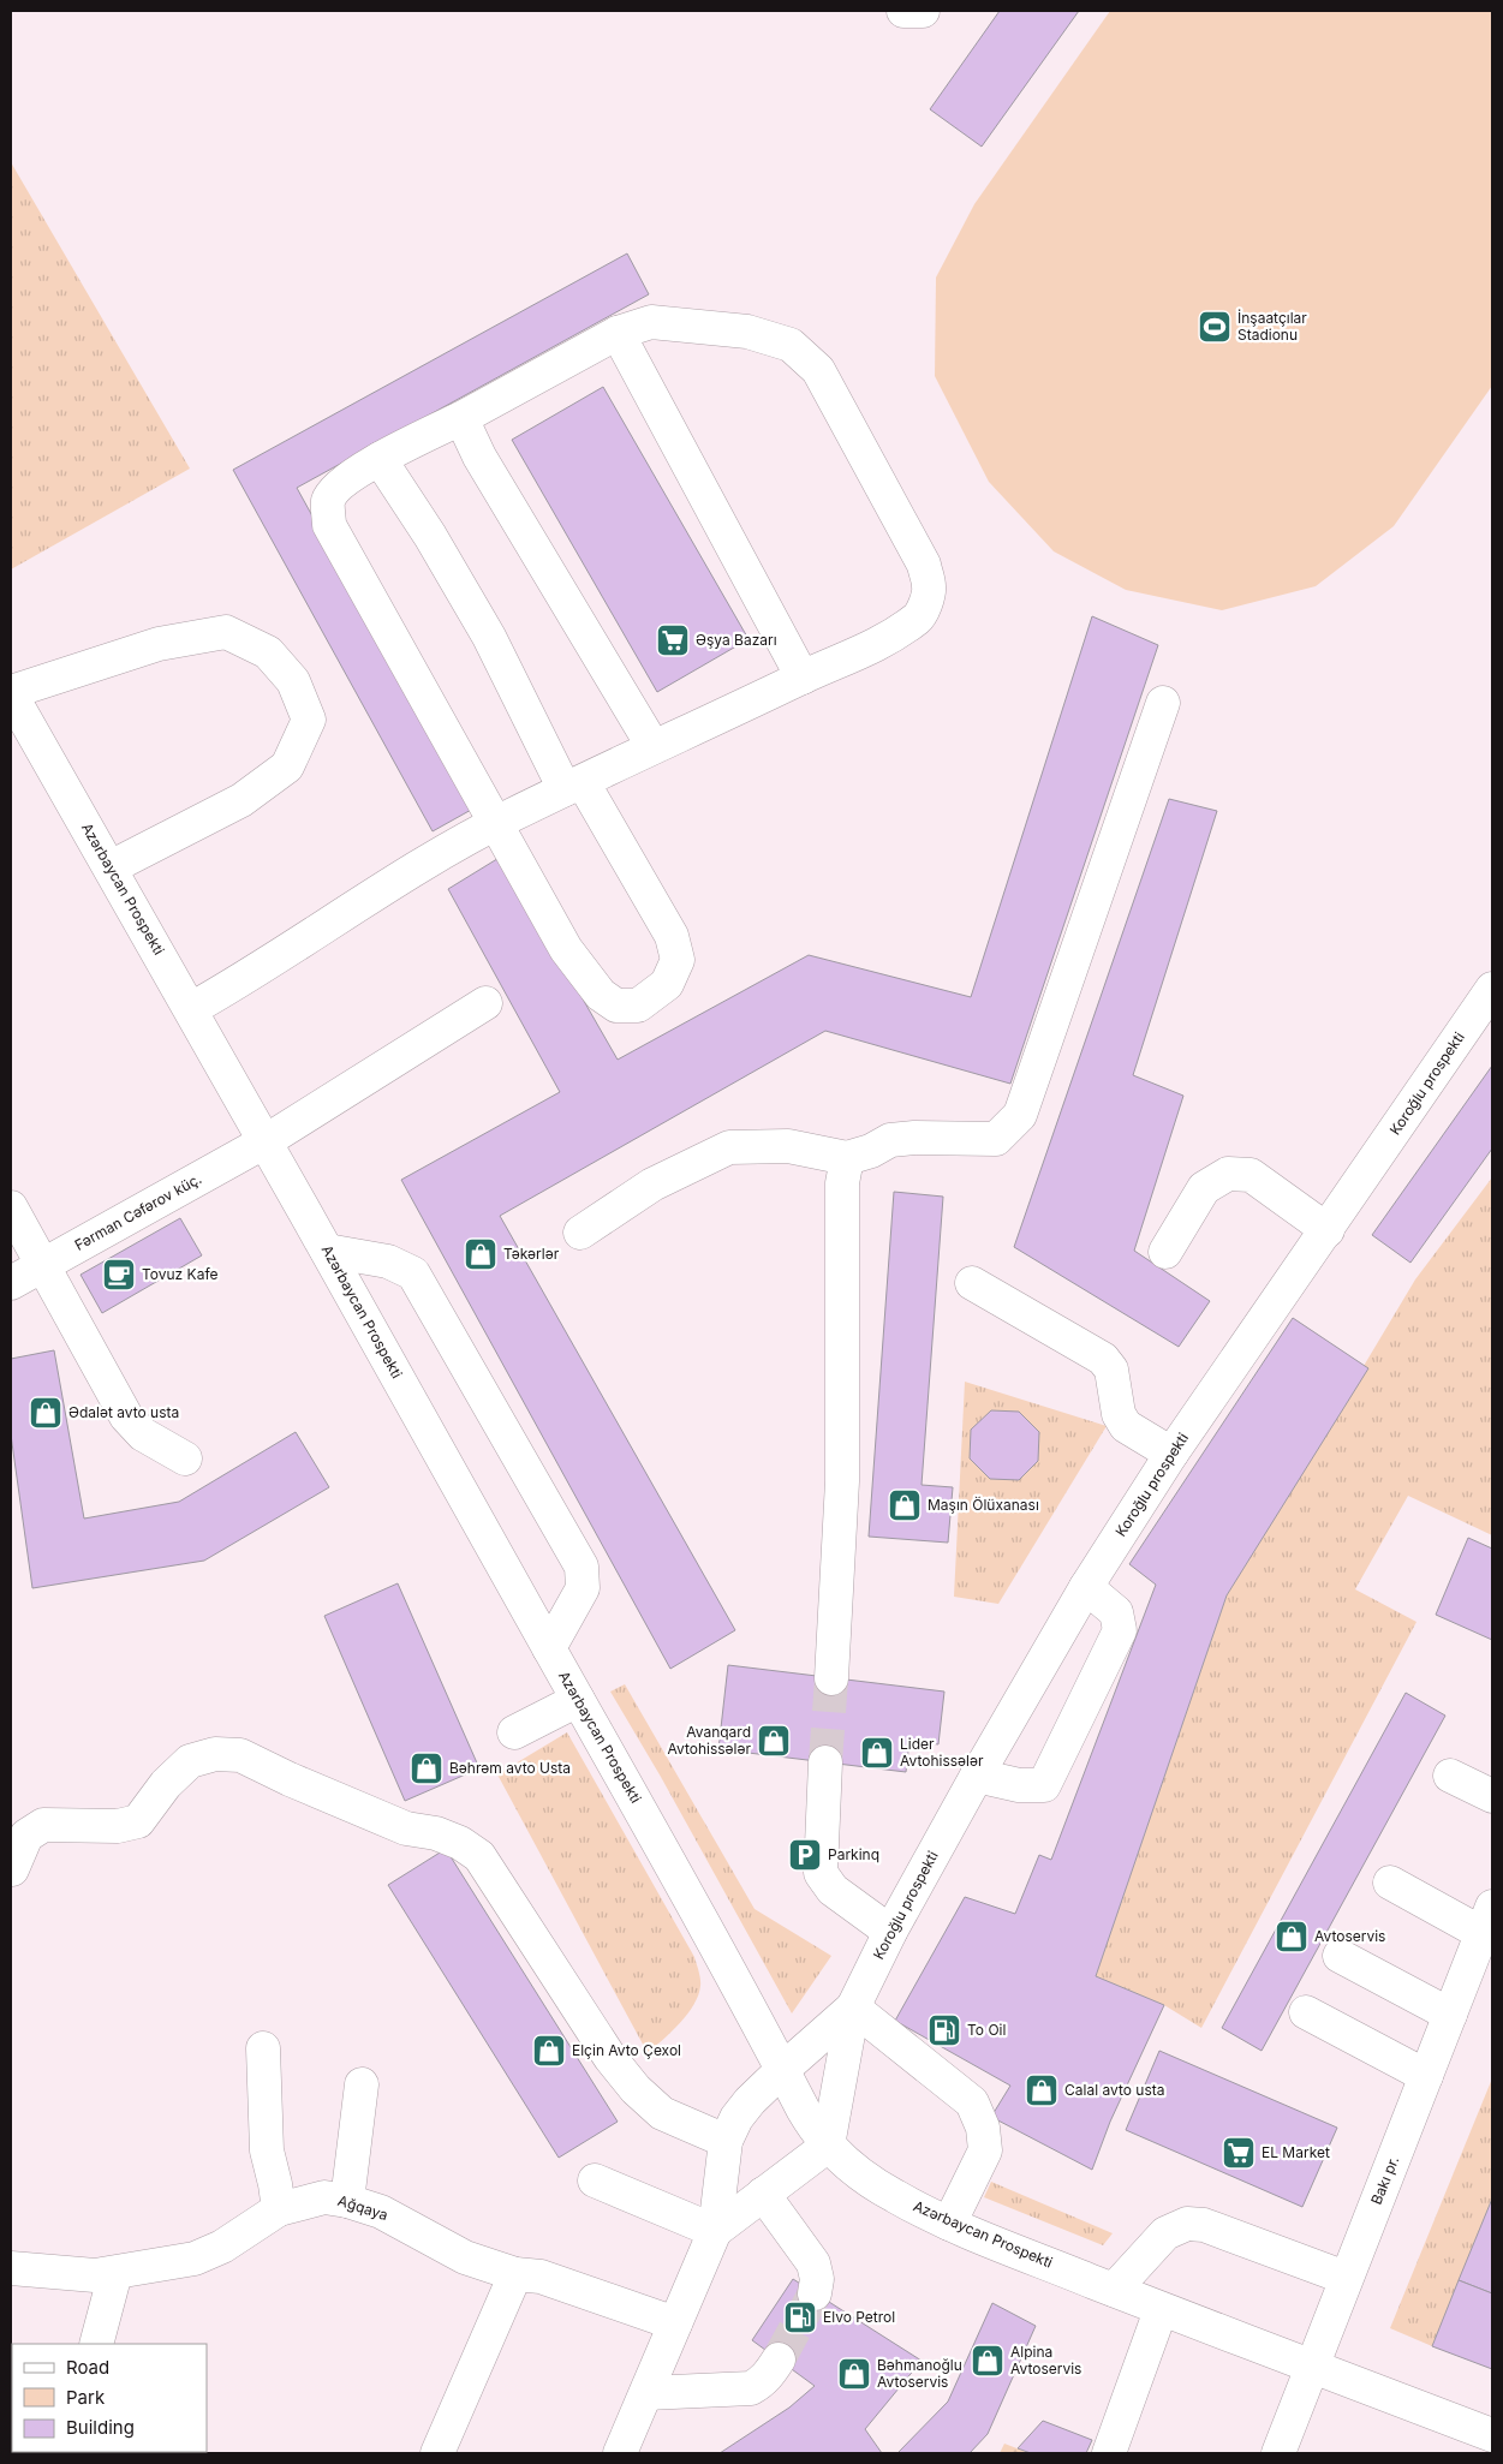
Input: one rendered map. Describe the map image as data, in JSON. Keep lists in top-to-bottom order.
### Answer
{
  "streets": {
    "street": [
      "Azərbaycan Prospekti",
      "Koroğlu prospekti",
      "Fərman Cəfərov küç.",
      "Bakı pr.",
      "Ağqaya"
    ]
  },
  "crossings": [
    ["Azərbaycan Prospekti", "Fərman Cəfərov küç."],
    ["Azərbaycan Prospekti", "Bakı pr."]
  ],
  "places": {
    "sports": ["İnşaatçılar Stadionu"],
    "supermarket": ["Əşya Bazarı", "EL Market"],
    "shop": [
      "Təkərlər",
      "Ədalət avto usta",
      "Maşın Ölüxanası",
      "Avanqard Avtohissələr",
      "Lider Avtohissələr",
      "Bəhrəm avto Usta",
      "Avtoservis",
      "Elçin Avto Çexol",
      "Calal avto usta",
      "Alpina Avtoservis",
      "Bəhmanoğlu Avtoservis"
    ],
    "cafe": ["Tovuz Kafe"],
    "parking": ["Parkinq"],
    "fuel station": ["To Oil", "Elvo Petrol"]
  },
  "legend": ["Road", "Park", "Building"]
}
